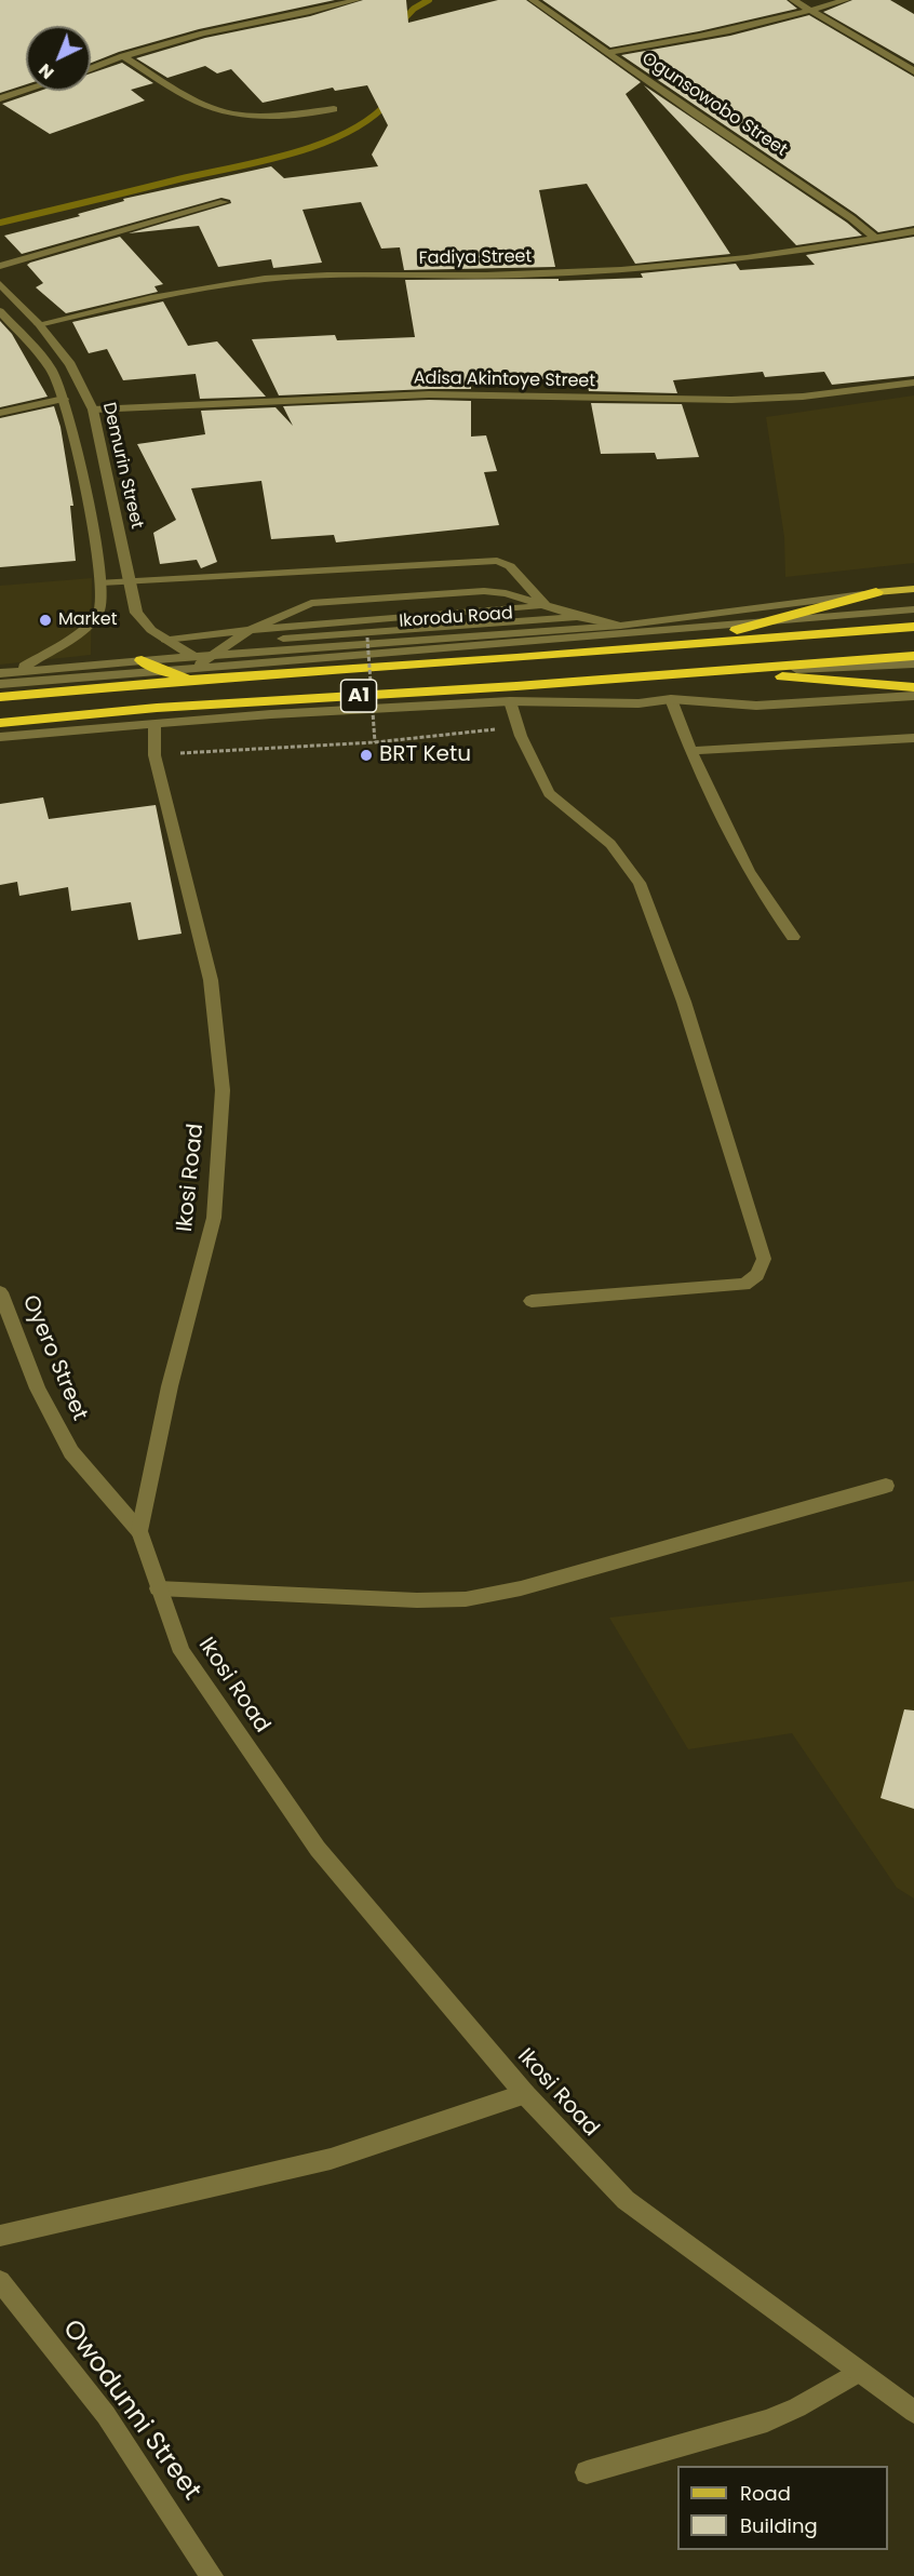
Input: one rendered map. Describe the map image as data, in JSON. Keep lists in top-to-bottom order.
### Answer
{
  "streets": {
    "highway": ["A1"],
    "main road": ["Ikorodu Road"],
    "street": [
      "Ogunsowobo Street",
      "Fadiya Street",
      "Adisa Akintoye Street",
      "Demurin Street",
      "Ikosi Road",
      "Oyero Street",
      "Owodunni Street"
    ]
  },
  "crossings": [
    ["Ogunsowobo Street", "Fadiya Street"],
    ["Fadiya Street", "Demurin Street"],
    ["Adisa Akintoye Street", "Demurin Street"],
    ["Demurin Street", "Ikorodu Road"],
    ["Ikosi Road", "Oyero Street"]
  ],
  "places": ["Market", "BRT Ketu"],
  "legend": ["Road", "Building"],
  "north": "bottom left"
}
